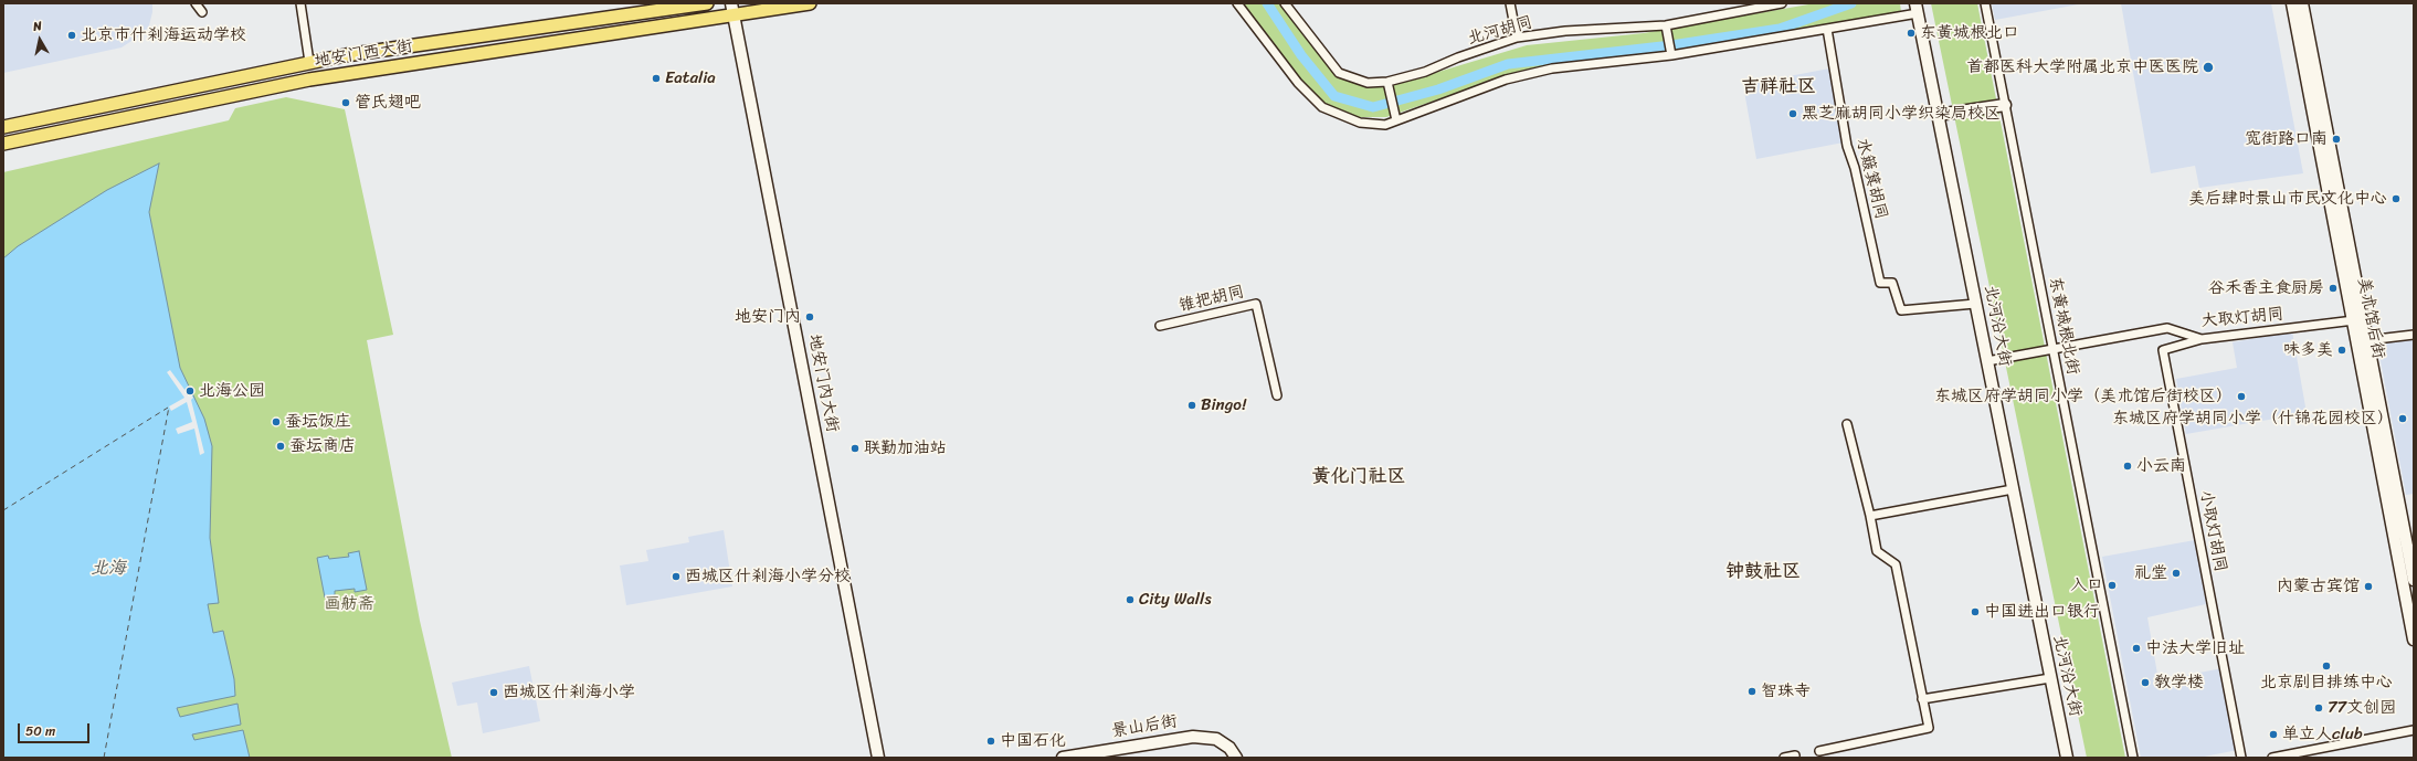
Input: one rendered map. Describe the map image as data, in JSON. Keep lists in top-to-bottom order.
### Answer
{
  "streets": {
    "main road": [
      "地安门西大街",
      "美术馆后街",
      "北河沿大街",
      "地安门内大街",
      "景山后街"
    ],
    "street": [
      "北河胡同",
      "水簸箕胡同",
      "锥把胡同",
      "大取灯胡同",
      "东黄城根北街",
      "小取灯胡同"
    ]
  },
  "crossings": [
    ["地安门西大街", "地安门内大街"],
    ["水簸箕胡同", "北河沿大街"],
    ["大取灯胡同", "美术馆后街"],
    ["大取灯胡同", "北河沿大街"],
    ["大取灯胡同", "东黄城根北街"],
    ["大取灯胡同", "小取灯胡同"]
  ],
  "districts": ["吉祥社区", "黄化门社区", "钟鼓社区"],
  "water": ["北海"],
  "parks": ["画舫斋"],
  "places": [
    "东黄城根北口",
    "北京市什刹海运动学校",
    "首都医科大学附属北京中医医院",
    "Eatalia",
    "管氏翅吧",
    "黑芝麻胡同小学织染局校区",
    "宽街路口南",
    "美后肆时景山市民文化中心",
    "谷禾香主食厨房",
    "地安门内",
    "味多美",
    "北海公园",
    "东城区府学胡同小学（美术馆后街校区）",
    "Bingo!",
    "东城区府学胡同小学（什锦花园校区）",
    "蚕坛饭庄",
    "蚕坛商店",
    "联勤加油站",
    "小云南",
    "礼堂",
    "西城区什刹海小学分校",
    "入口",
    "内蒙古宾馆",
    "City Walls",
    "中国进出口银行",
    "中法大学旧址",
    "北京剧目排练中心",
    "教学楼",
    "智珠寺",
    "西城区什刹海小学",
    "77文创园",
    "单立人club",
    "中国石化"
  ],
  "scale_bar": "50 m",
  "north": "top"
}
